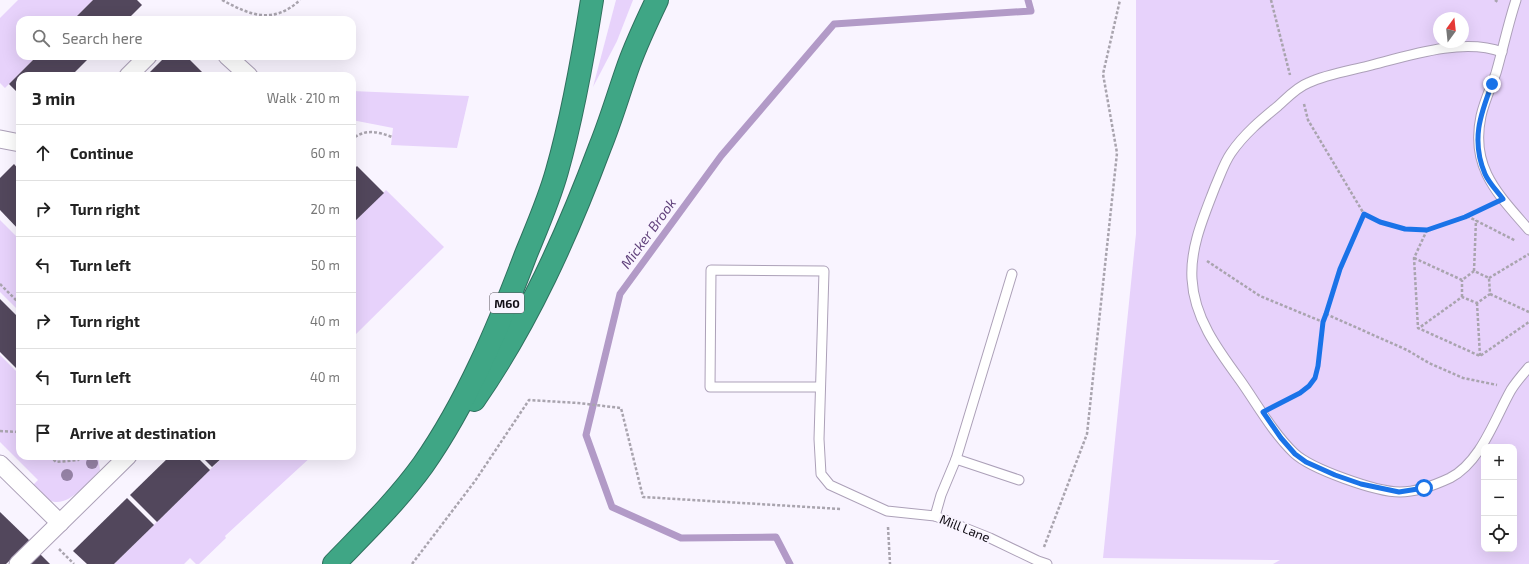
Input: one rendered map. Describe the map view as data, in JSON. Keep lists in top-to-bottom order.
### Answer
{
  "streets": {
    "highway": ["M60"],
    "lane": ["Mill Lane"]
  },
  "water": ["Micker Brook"],
  "north": "top",
  "page": {
    "search": "Search here",
    "heading": ["3 min", "Walk · 210 m"],
    "list": [
      ["Continue", "60 m"],
      ["Turn right", "20 m"],
      ["Turn left", "50 m"],
      ["Turn right", "40 m"],
      ["Turn left", "40 m"],
      "Arrive at destination"
    ],
    "map_buttons": ["+", "−"]
  }
}
